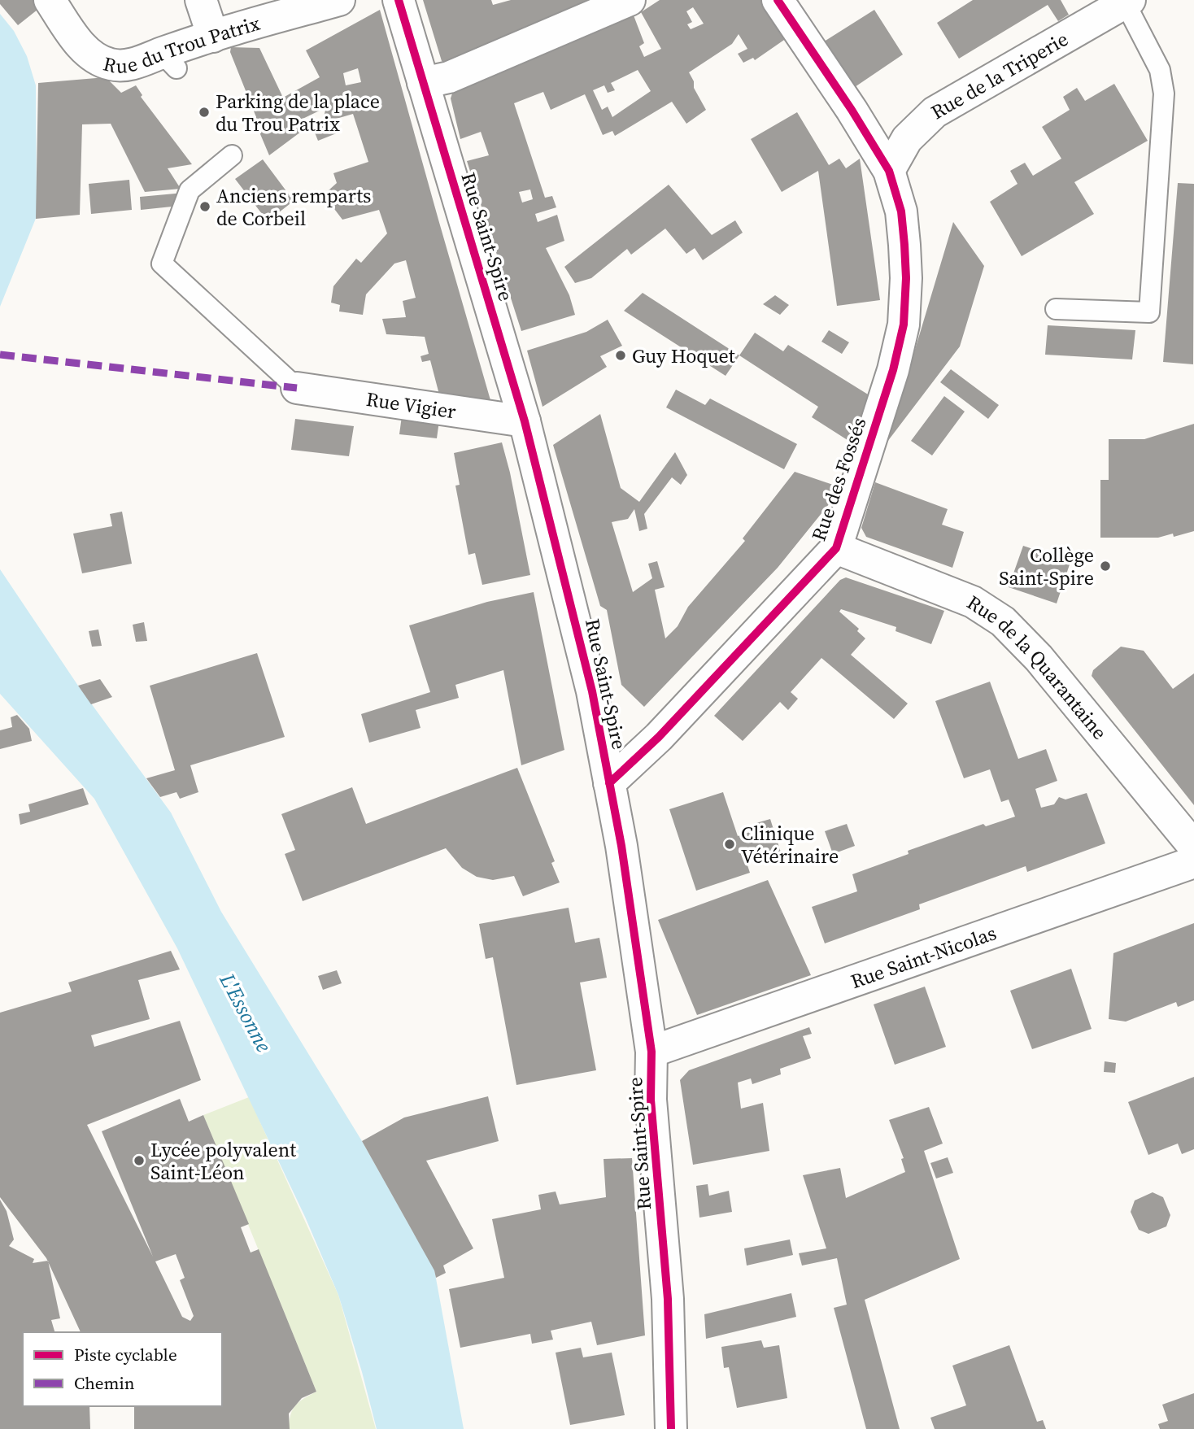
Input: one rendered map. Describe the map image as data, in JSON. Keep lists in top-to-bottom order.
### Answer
{
  "streets": {
    "street": [
      "Rue du Trou Patrix",
      "Rue de la Triperie",
      "Rue Saint-Spire",
      "Rue Vigier",
      "Rue des Fossés",
      "Rue de la Quarantaine",
      "Rue Saint-Nicolas"
    ]
  },
  "crossings": [
    ["Rue de la Triperie", "Rue des Fossés"],
    ["Rue Saint-Spire", "Rue Vigier"],
    ["Rue Saint-Spire", "Rue des Fossés"],
    ["Rue Saint-Spire", "Rue Saint-Nicolas"],
    ["Rue des Fossés", "Rue de la Quarantaine"]
  ],
  "water": ["L'Essonne"],
  "places": [
    "Parking de la place du Trou Patrix",
    "Anciens remparts de Corbeil",
    "Guy Hoquet",
    "Collège Saint-Spire",
    "Clinique Vétérinaire",
    "Lycée polyvalent Saint-Léon"
  ],
  "legend": ["Piste cyclable", "Chemin"]
}
